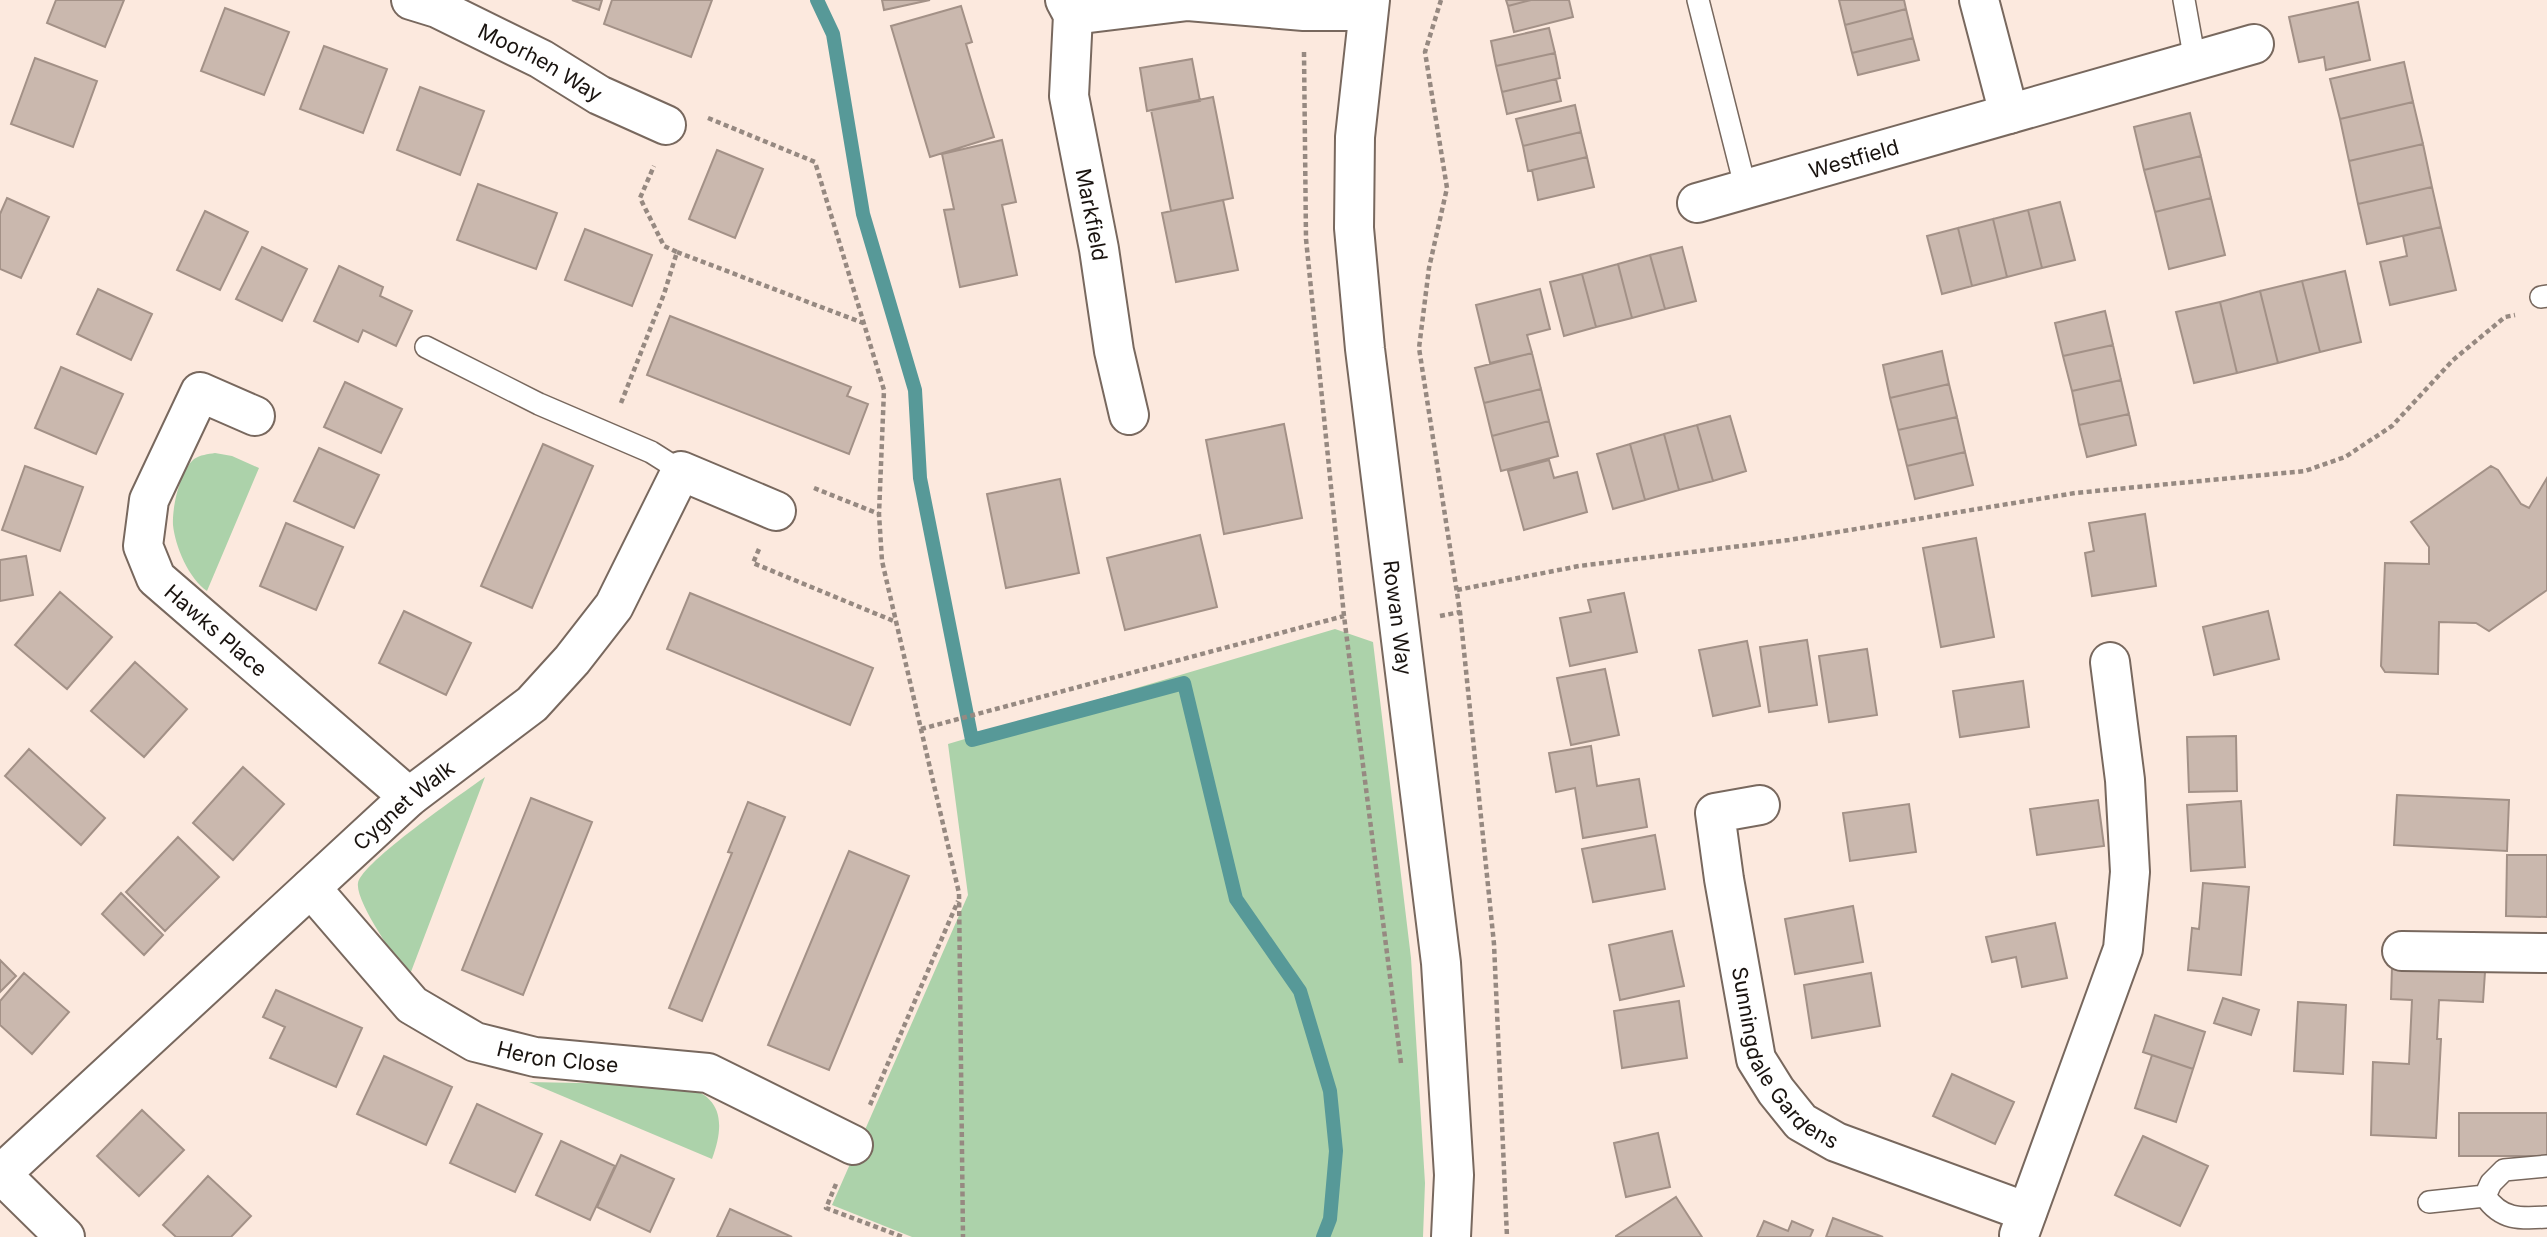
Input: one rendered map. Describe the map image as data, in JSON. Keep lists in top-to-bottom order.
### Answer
{
  "streets": {
    "street": [
      "Moorhen Way",
      "Westfield",
      "Markfield",
      "Rowan Way",
      "Hawks Place",
      "Cygnet Walk",
      "Sunningdale Gardens",
      "Heron Close"
    ]
  },
  "crossings": [
    ["Markfield", "Rowan Way"],
    ["Hawks Place", "Cygnet Walk"],
    ["Cygnet Walk", "Heron Close"]
  ]
}
